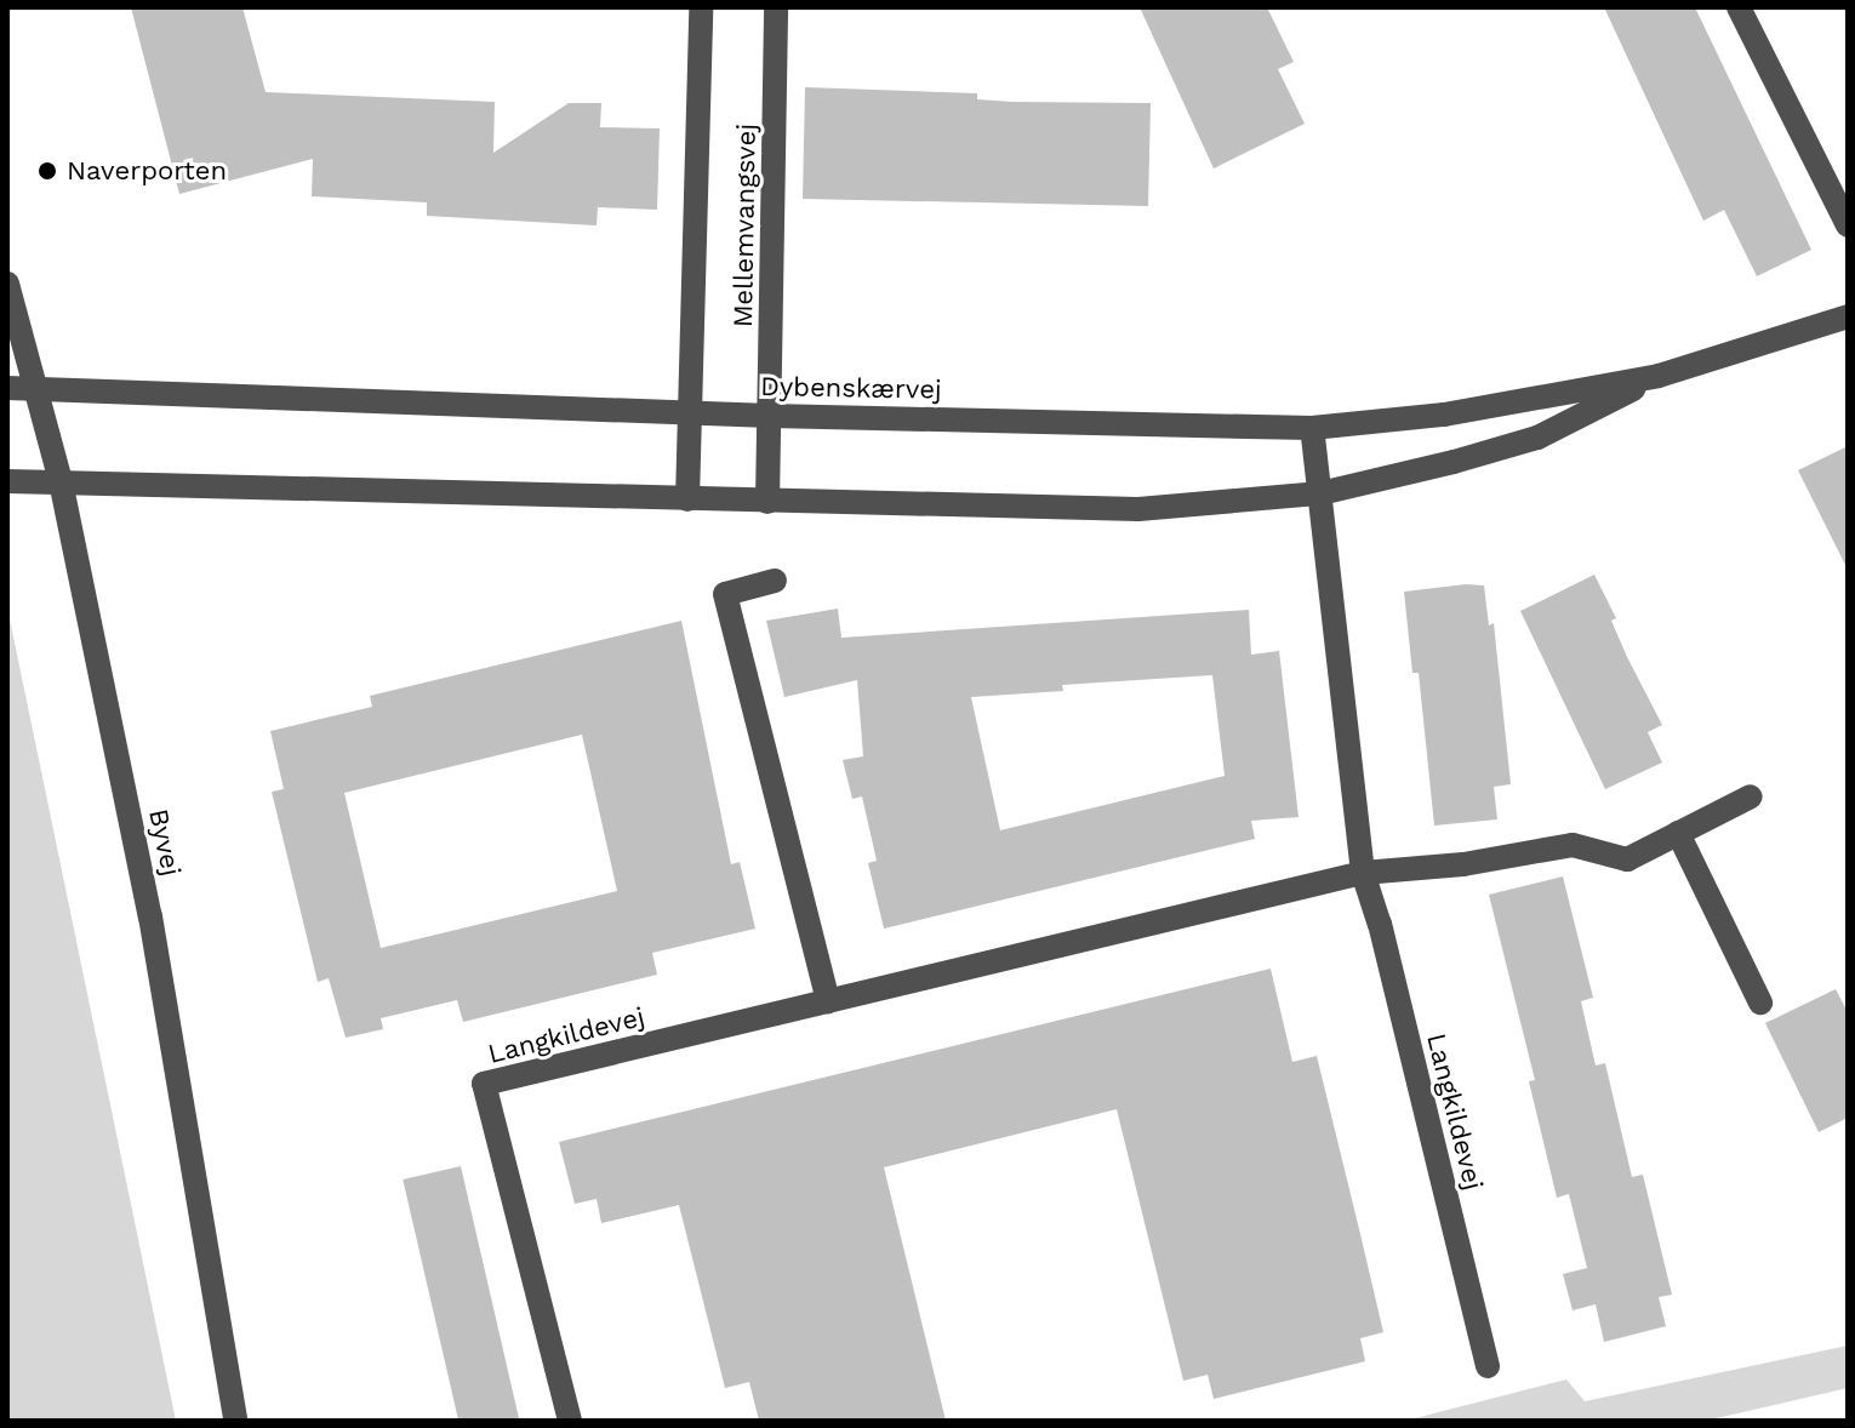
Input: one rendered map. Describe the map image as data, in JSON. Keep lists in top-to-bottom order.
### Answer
{
  "streets": {
    "street": [
      "Mellemvangsvej",
      "Dybenskærvej",
      "Byvej",
      "Langkildevej"
    ]
  },
  "crossings": [
    ["Mellemvangsvej", "Dybenskærvej"],
    ["Dybenskærvej", "Byvej"],
    ["Dybenskærvej", "Langkildevej"]
  ],
  "places": ["Naverporten"]
}
